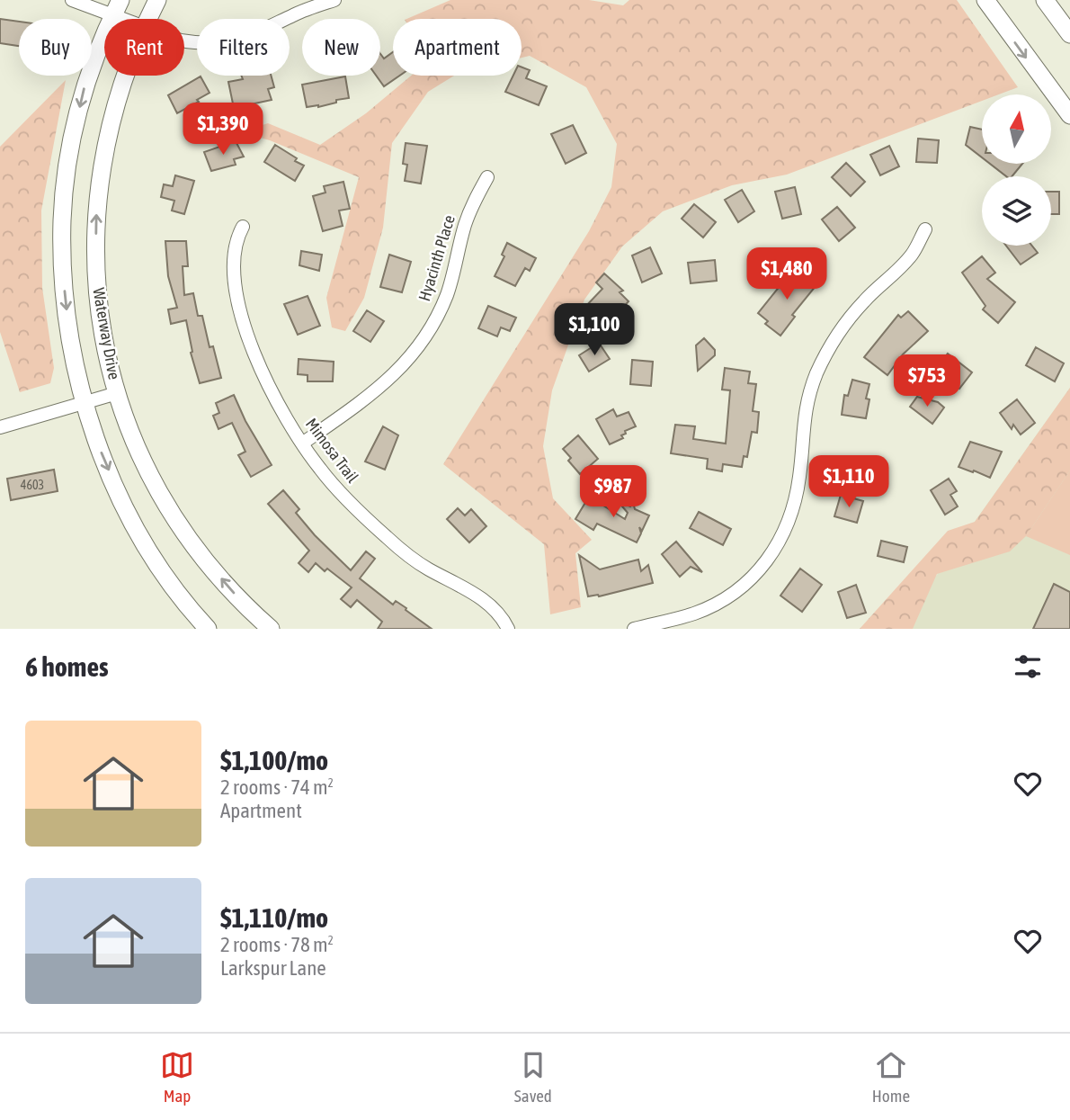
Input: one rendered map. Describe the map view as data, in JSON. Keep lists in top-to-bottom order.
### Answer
{
  "streets": {
    "main road": ["Waterway Drive"],
    "street": ["Hyacinth Place", "Mimosa Trail"]
  },
  "crossings": [
    ["Hyacinth Place", "Mimosa Trail"]
  ],
  "house_numbers": ["4603"],
  "north": "top",
  "page": {
    "chip": [
      "Buy",
      "Rent",
      "Filters",
      "New",
      "Apartment"
    ],
    "price": [
      "$1,390",
      "$1,480",
      "$1,100",
      "$753",
      "$1,110",
      "$987"
    ],
    "heading": "6 homes",
    "list": [
      {
        "name": "$1,100/mo",
        "note": "2 rooms · 74 m² · Apartment"
      },
      {
        "name": "$1,110/mo",
        "note": "2 rooms · 78 m² · Larkspur Lane"
      }
    ],
    "tabs": ["Map", "Saved", "Home"]
  }
}
